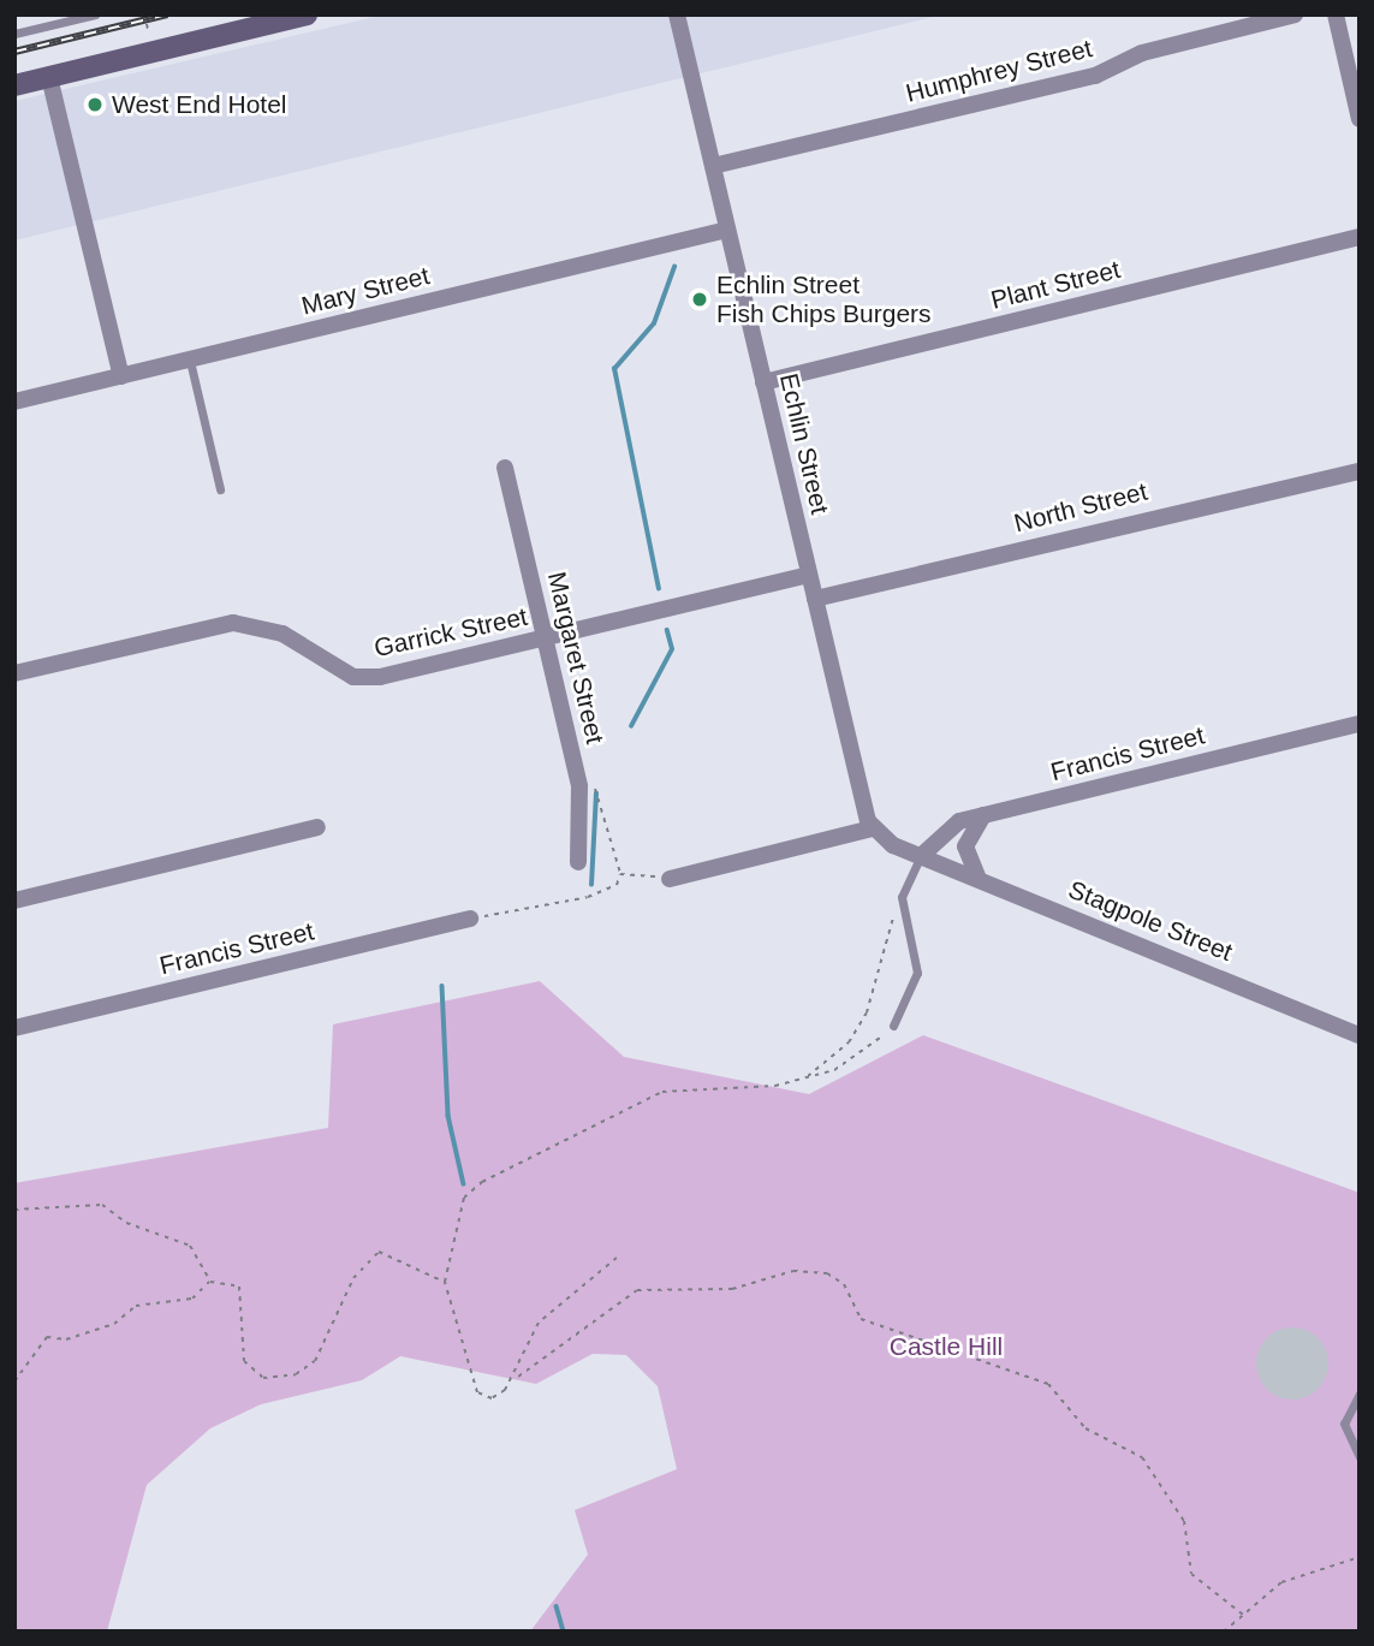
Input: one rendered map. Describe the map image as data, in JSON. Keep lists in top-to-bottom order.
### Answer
{
  "streets": {
    "street": [
      "Humphrey Street",
      "Plant Street",
      "Mary Street",
      "Echlin Street",
      "North Street",
      "Garrick Street",
      "Margaret Street",
      "Francis Street",
      "Stagpole Street"
    ]
  },
  "crossings": [
    ["Humphrey Street", "Echlin Street"],
    ["Plant Street", "Echlin Street"],
    ["Mary Street", "Echlin Street"],
    ["Echlin Street", "North Street"],
    ["Echlin Street", "Garrick Street"],
    ["Garrick Street", "Margaret Street"],
    ["Francis Street", "Stagpole Street"]
  ],
  "parks": ["Castle Hill"],
  "places": ["West End Hotel", "Echlin Street Fish Chips Burgers"]
}
